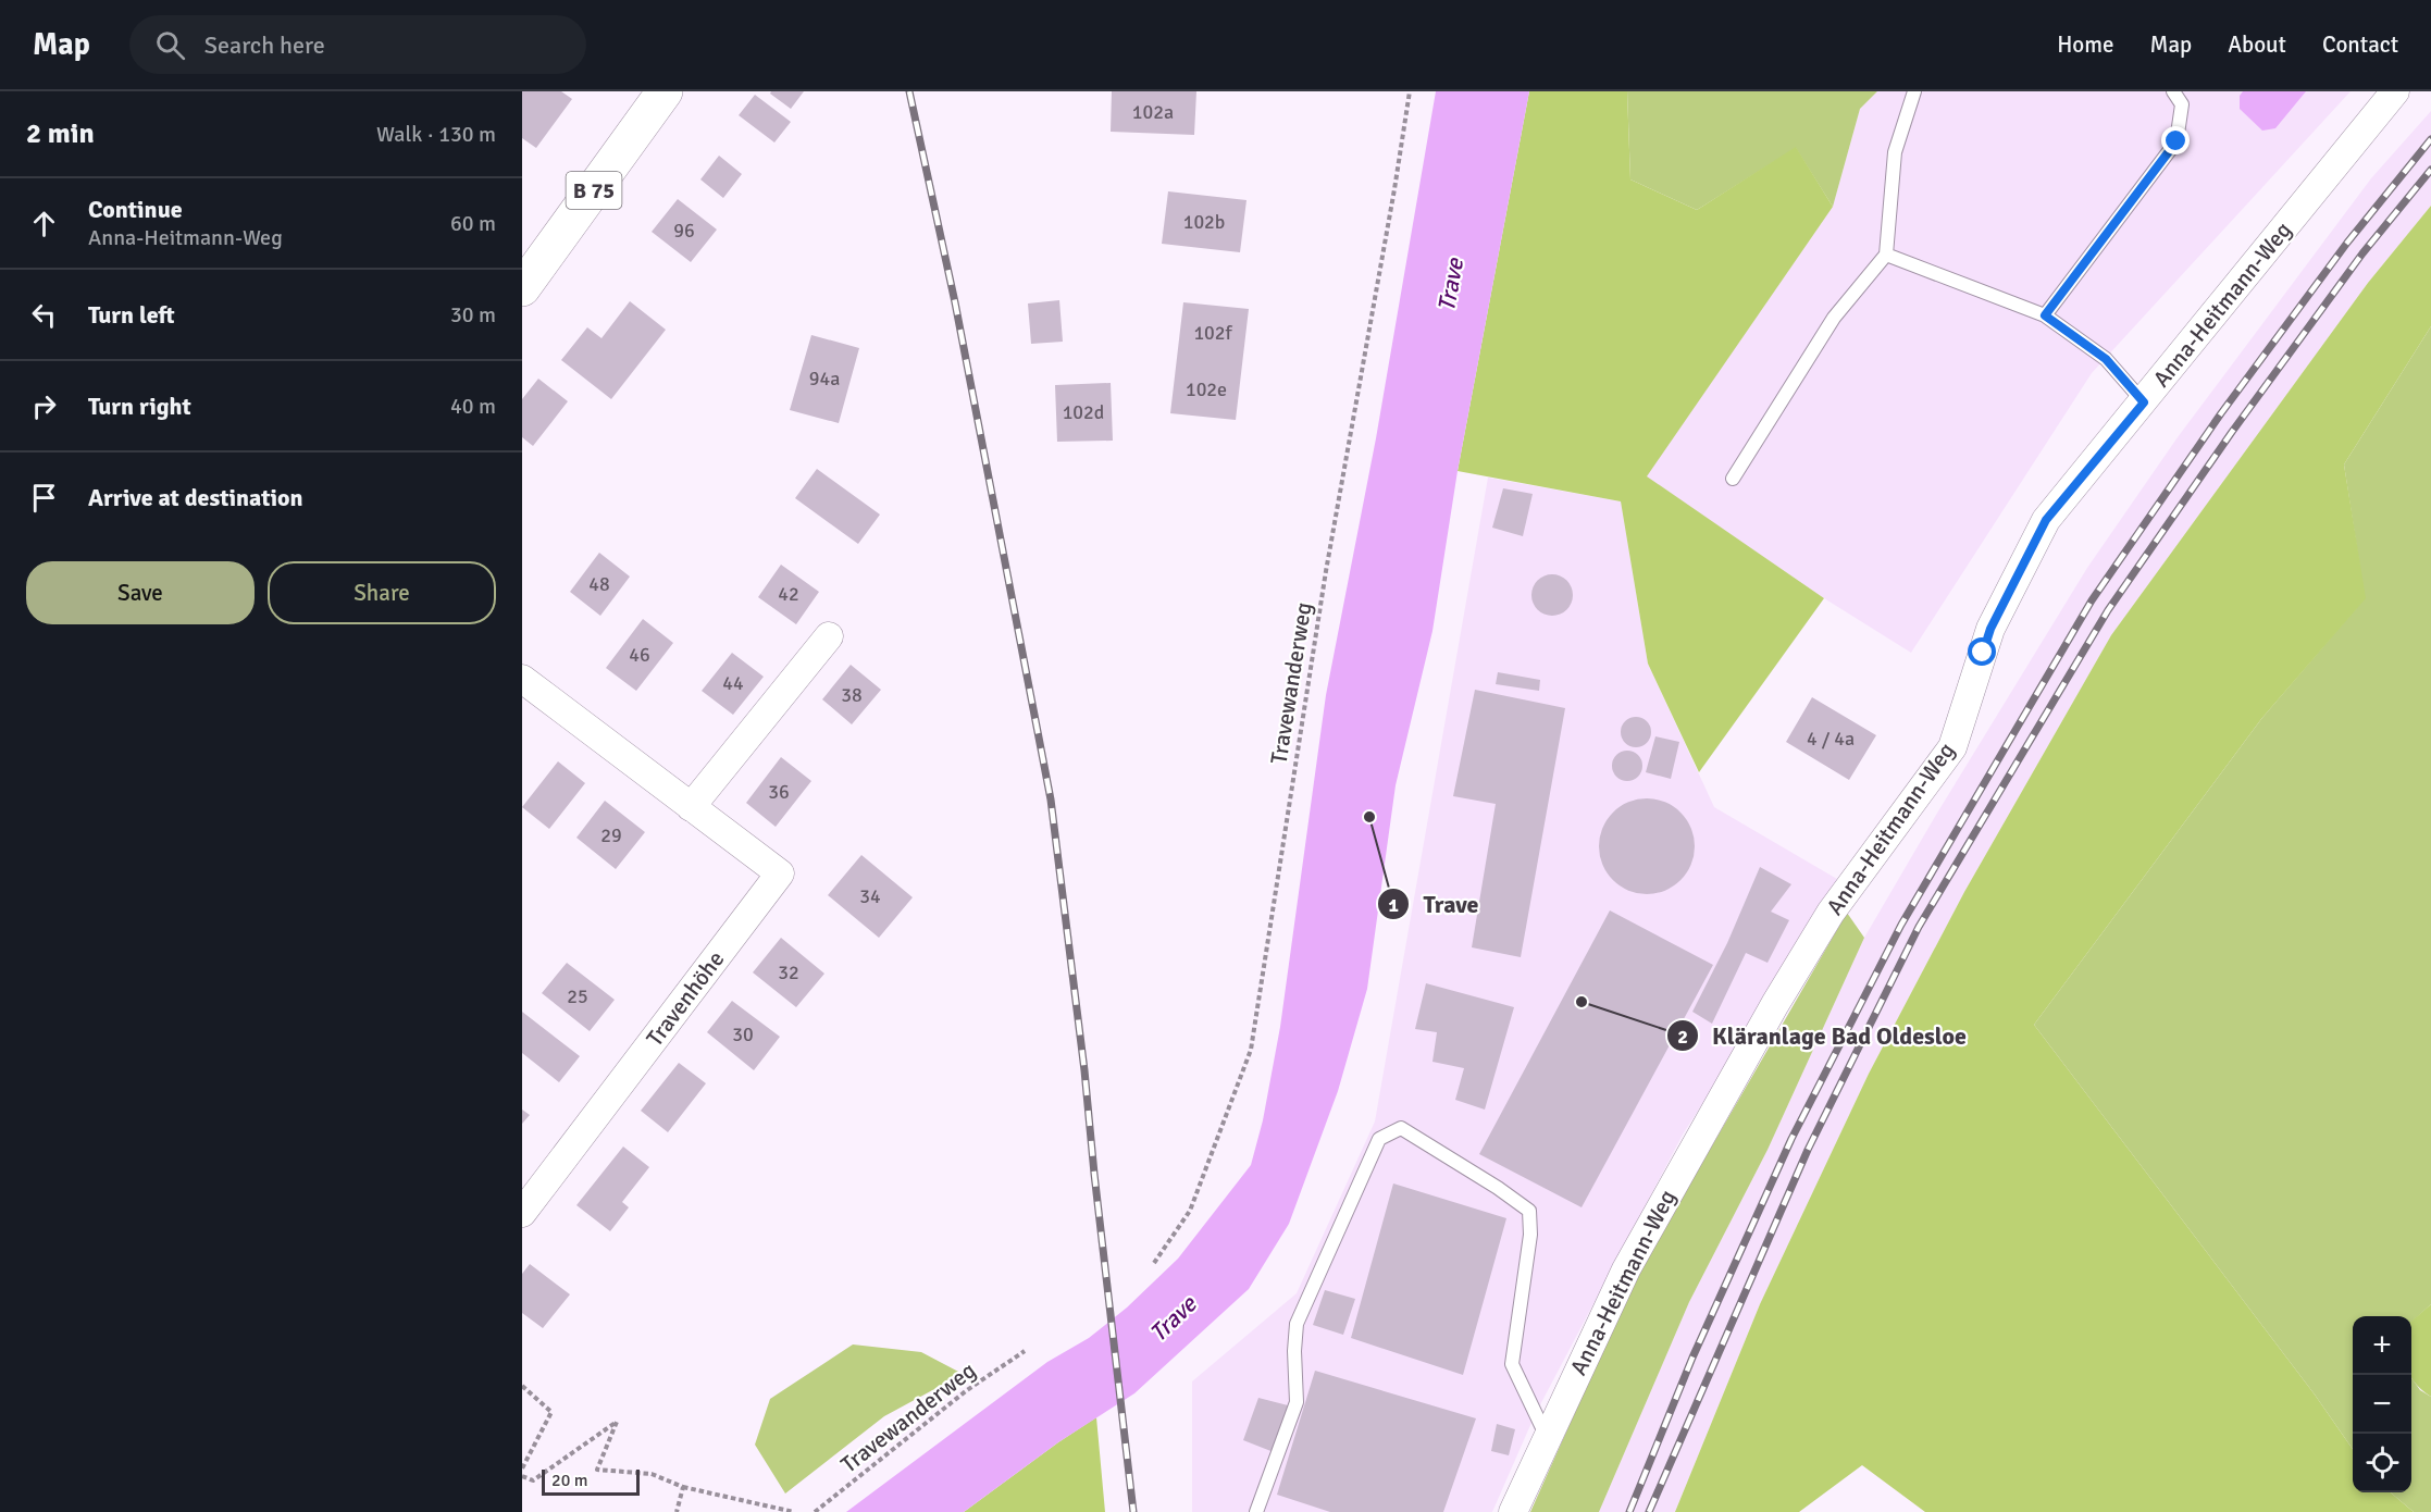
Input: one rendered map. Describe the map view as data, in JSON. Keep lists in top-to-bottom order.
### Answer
{
  "streets": {
    "main road": ["B 75"],
    "street": ["Anna-Heitmann-Weg", "Travenhöhe"],
    "path": ["Travewanderweg"]
  },
  "water": ["Trave"],
  "places": ["Trave", "Kläranlage Bad Oldesloe"],
  "house_numbers": [
    "102a",
    "102b",
    "96",
    "102f",
    "94a",
    "102e",
    "102d",
    "48",
    "42",
    "46",
    "44",
    "38",
    "4 / 4a",
    "36",
    "29",
    "34",
    "32",
    "25",
    "30"
  ],
  "scale_bar": "20 m",
  "page": {
    "header": "Map",
    "search": "Search here",
    "nav": [
      "Home",
      "Map",
      "About",
      "Contact"
    ],
    "heading": ["2 min", "Walk · 130 m"],
    "list": [
      ["Continue", "Anna-Heitmann-Weg", "60 m"],
      ["Turn left", "30 m"],
      ["Turn right", "40 m"],
      "Arrive at destination"
    ],
    "buttons": ["Save", "Share"],
    "map_buttons": ["+", "−"],
    "scale": "20 m"
  }
}
